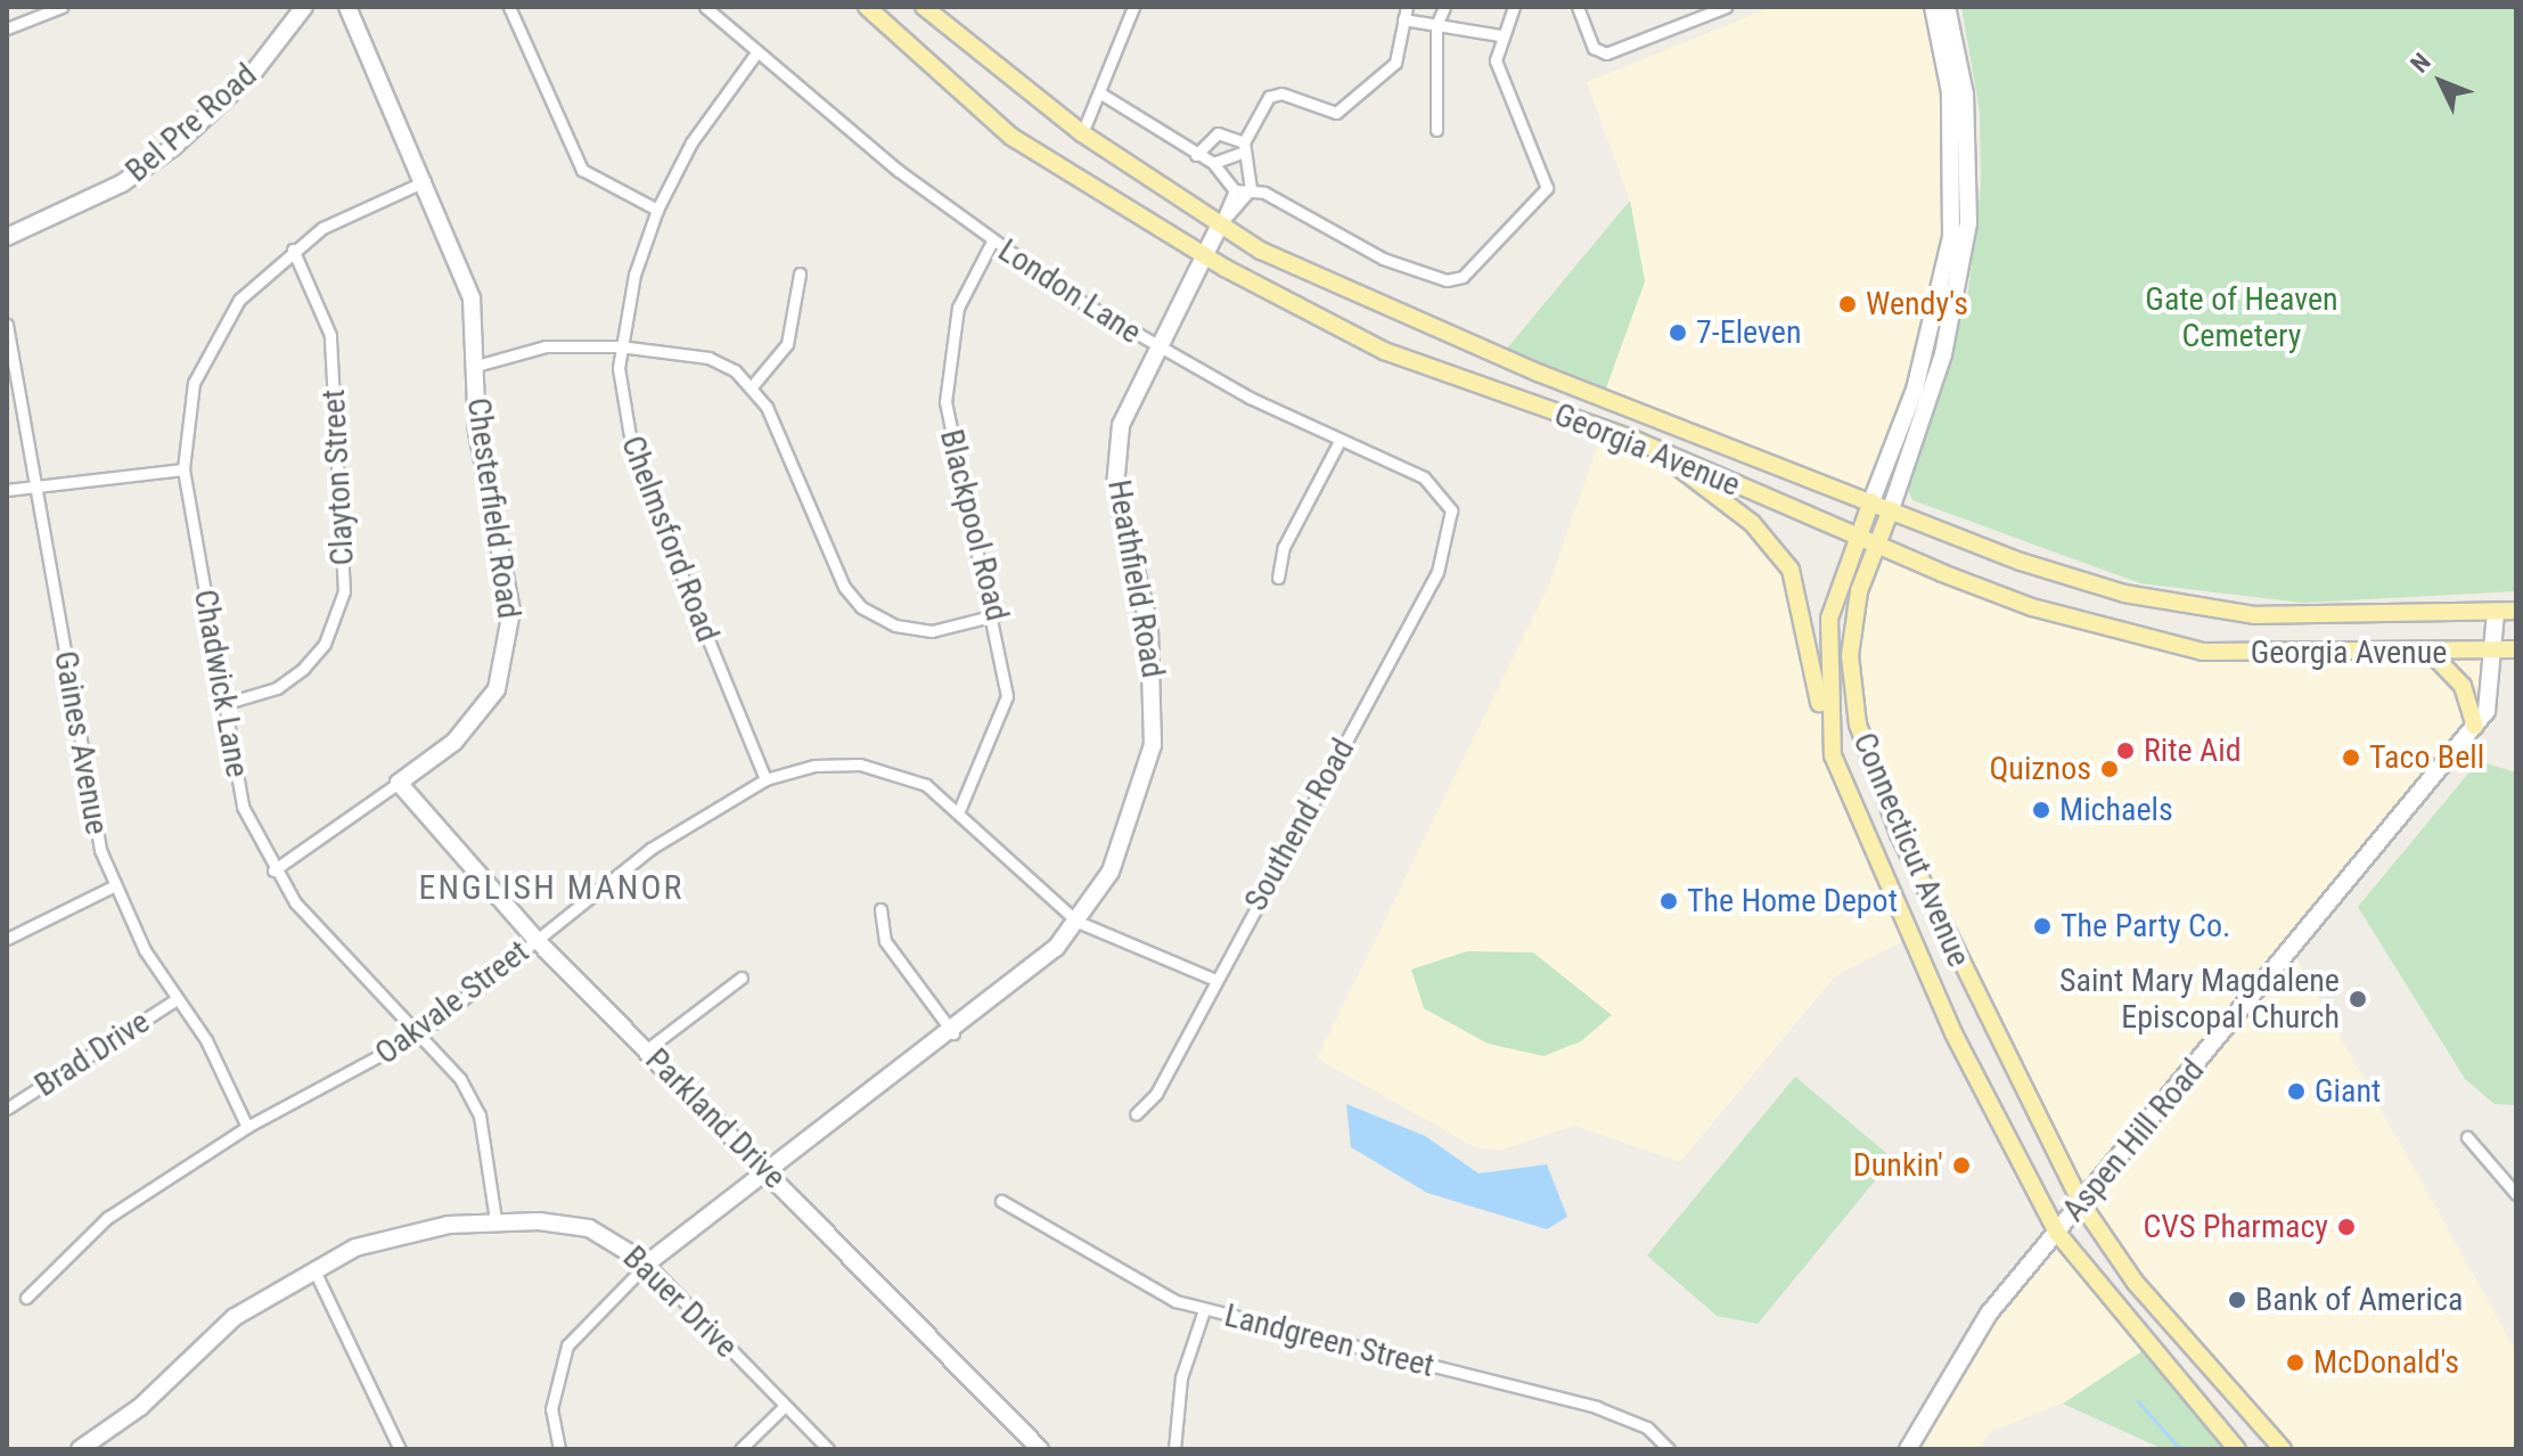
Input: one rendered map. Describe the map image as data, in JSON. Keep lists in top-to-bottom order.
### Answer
{
  "streets": {
    "main road": ["Georgia Avenue", "Connecticut Avenue"],
    "street": [
      "Bel Pre Road",
      "London Lane",
      "Clayton Street",
      "Chesterfield Road",
      "Blackpool Road",
      "Chelmsford Road",
      "Heathfield Road",
      "Chadwick Lane",
      "Gaines Avenue",
      "Southend Road",
      "Oakvale Street",
      "Brad Drive",
      "Parkland Drive",
      "Aspen Hill Road",
      "Bauer Drive",
      "Landgreen Street"
    ]
  },
  "crossings": [
    ["London Lane", "Blackpool Road"],
    ["London Lane", "Chelmsford Road"],
    ["London Lane", "Heathfield Road"],
    ["London Lane", "Southend Road"],
    ["Georgia Avenue", "Heathfield Road"],
    ["Georgia Avenue", "Connecticut Avenue"],
    ["Georgia Avenue", "Aspen Hill Road"],
    ["Clayton Street", "Chadwick Lane"],
    ["Chesterfield Road", "Chadwick Lane"],
    ["Chesterfield Road", "Parkland Drive"],
    ["Blackpool Road", "Oakvale Street"],
    ["Chelmsford Road", "Oakvale Street"],
    ["Heathfield Road", "Oakvale Street"],
    ["Heathfield Road", "Parkland Drive"],
    ["Heathfield Road", "Bauer Drive"],
    ["Chadwick Lane", "Oakvale Street"],
    ["Chadwick Lane", "Bauer Drive"],
    ["Gaines Avenue", "Oakvale Street"],
    ["Gaines Avenue", "Brad Drive"],
    ["Southend Road", "Oakvale Street"],
    ["Connecticut Avenue", "Aspen Hill Road"],
    ["Oakvale Street", "Parkland Drive"]
  ],
  "districts": ["ENGLISH MANOR"],
  "parks": ["Gate of Heaven Cemetery"],
  "places": [
    "Wendy's",
    "7-Eleven",
    "Rite Aid",
    "Taco Bell",
    "Quiznos",
    "Michaels",
    "The Home Depot",
    "The Party Co.",
    "Saint Mary Magdalene Episcopal Church",
    "Giant",
    "Dunkin'",
    "CVS Pharmacy",
    "Bank of America",
    "McDonald's"
  ],
  "north": "top left"
}
